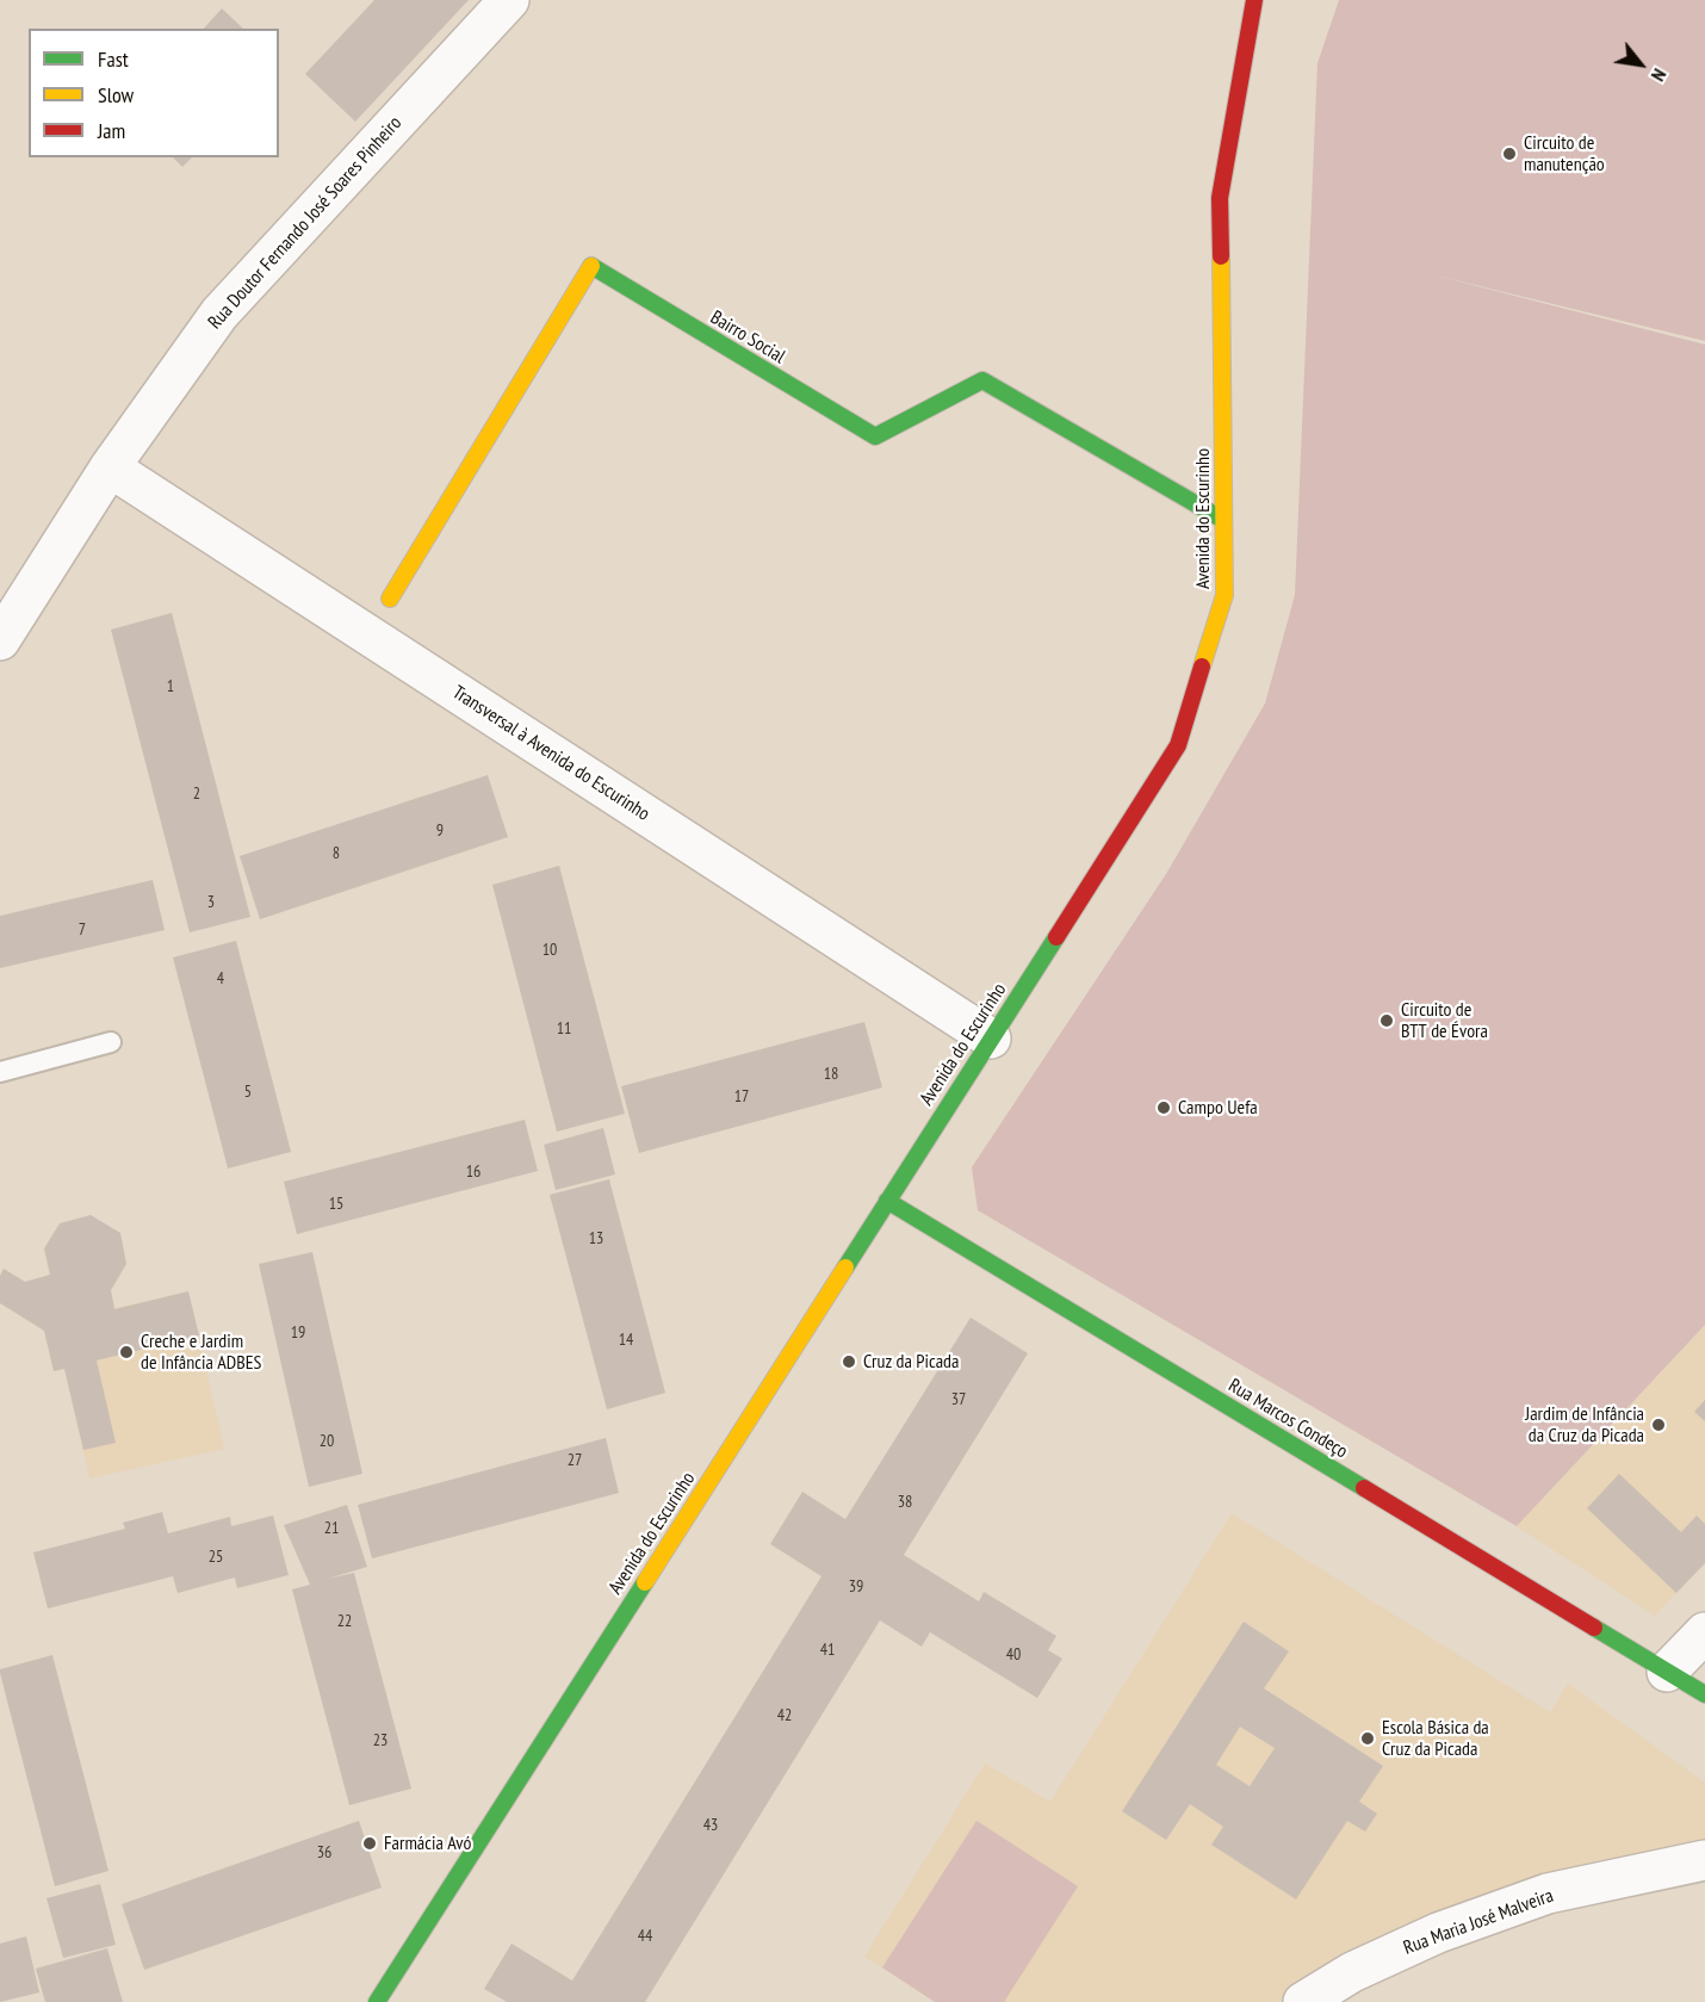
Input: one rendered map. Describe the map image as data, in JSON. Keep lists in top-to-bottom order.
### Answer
{
  "streets": {
    "street": [
      "Rua Doutor Fernando José Soares Pinheiro",
      "Bairro Social",
      "Avenida do Escurinho",
      "Transversal à Avenida do Escurinho",
      "Rua Marcos Condeço",
      "Rua Maria José Malveira"
    ]
  },
  "crossings": [
    ["Rua Doutor Fernando José Soares Pinheiro", "Transversal à Avenida do Escurinho"],
    ["Bairro Social", "Avenida do Escurinho"],
    ["Avenida do Escurinho", "Transversal à Avenida do Escurinho"],
    ["Avenida do Escurinho", "Rua Marcos Condeço"]
  ],
  "places": [
    "Circuito de manutenção",
    "Circuito de BTT de Évora",
    "Campo Uefa",
    "Creche e Jardim de Infância ADBES",
    "Cruz da Picada",
    "Jardim de Infância da Cruz da Picada",
    "Escola Básica da Cruz da Picada",
    "Farmácia Avó"
  ],
  "house_numbers": [
    "1",
    "2",
    "9",
    "8",
    "3",
    "7",
    "10",
    "4",
    "11",
    "18",
    "5",
    "17",
    "16",
    "15",
    "13",
    "19",
    "14",
    "37",
    "20",
    "27",
    "38",
    "21",
    "25",
    "39",
    "22",
    "41",
    "40",
    "42",
    "23",
    "43",
    "36",
    "44"
  ],
  "legend": ["Fast", "Slow", "Jam"],
  "north": "bottom right"
}
